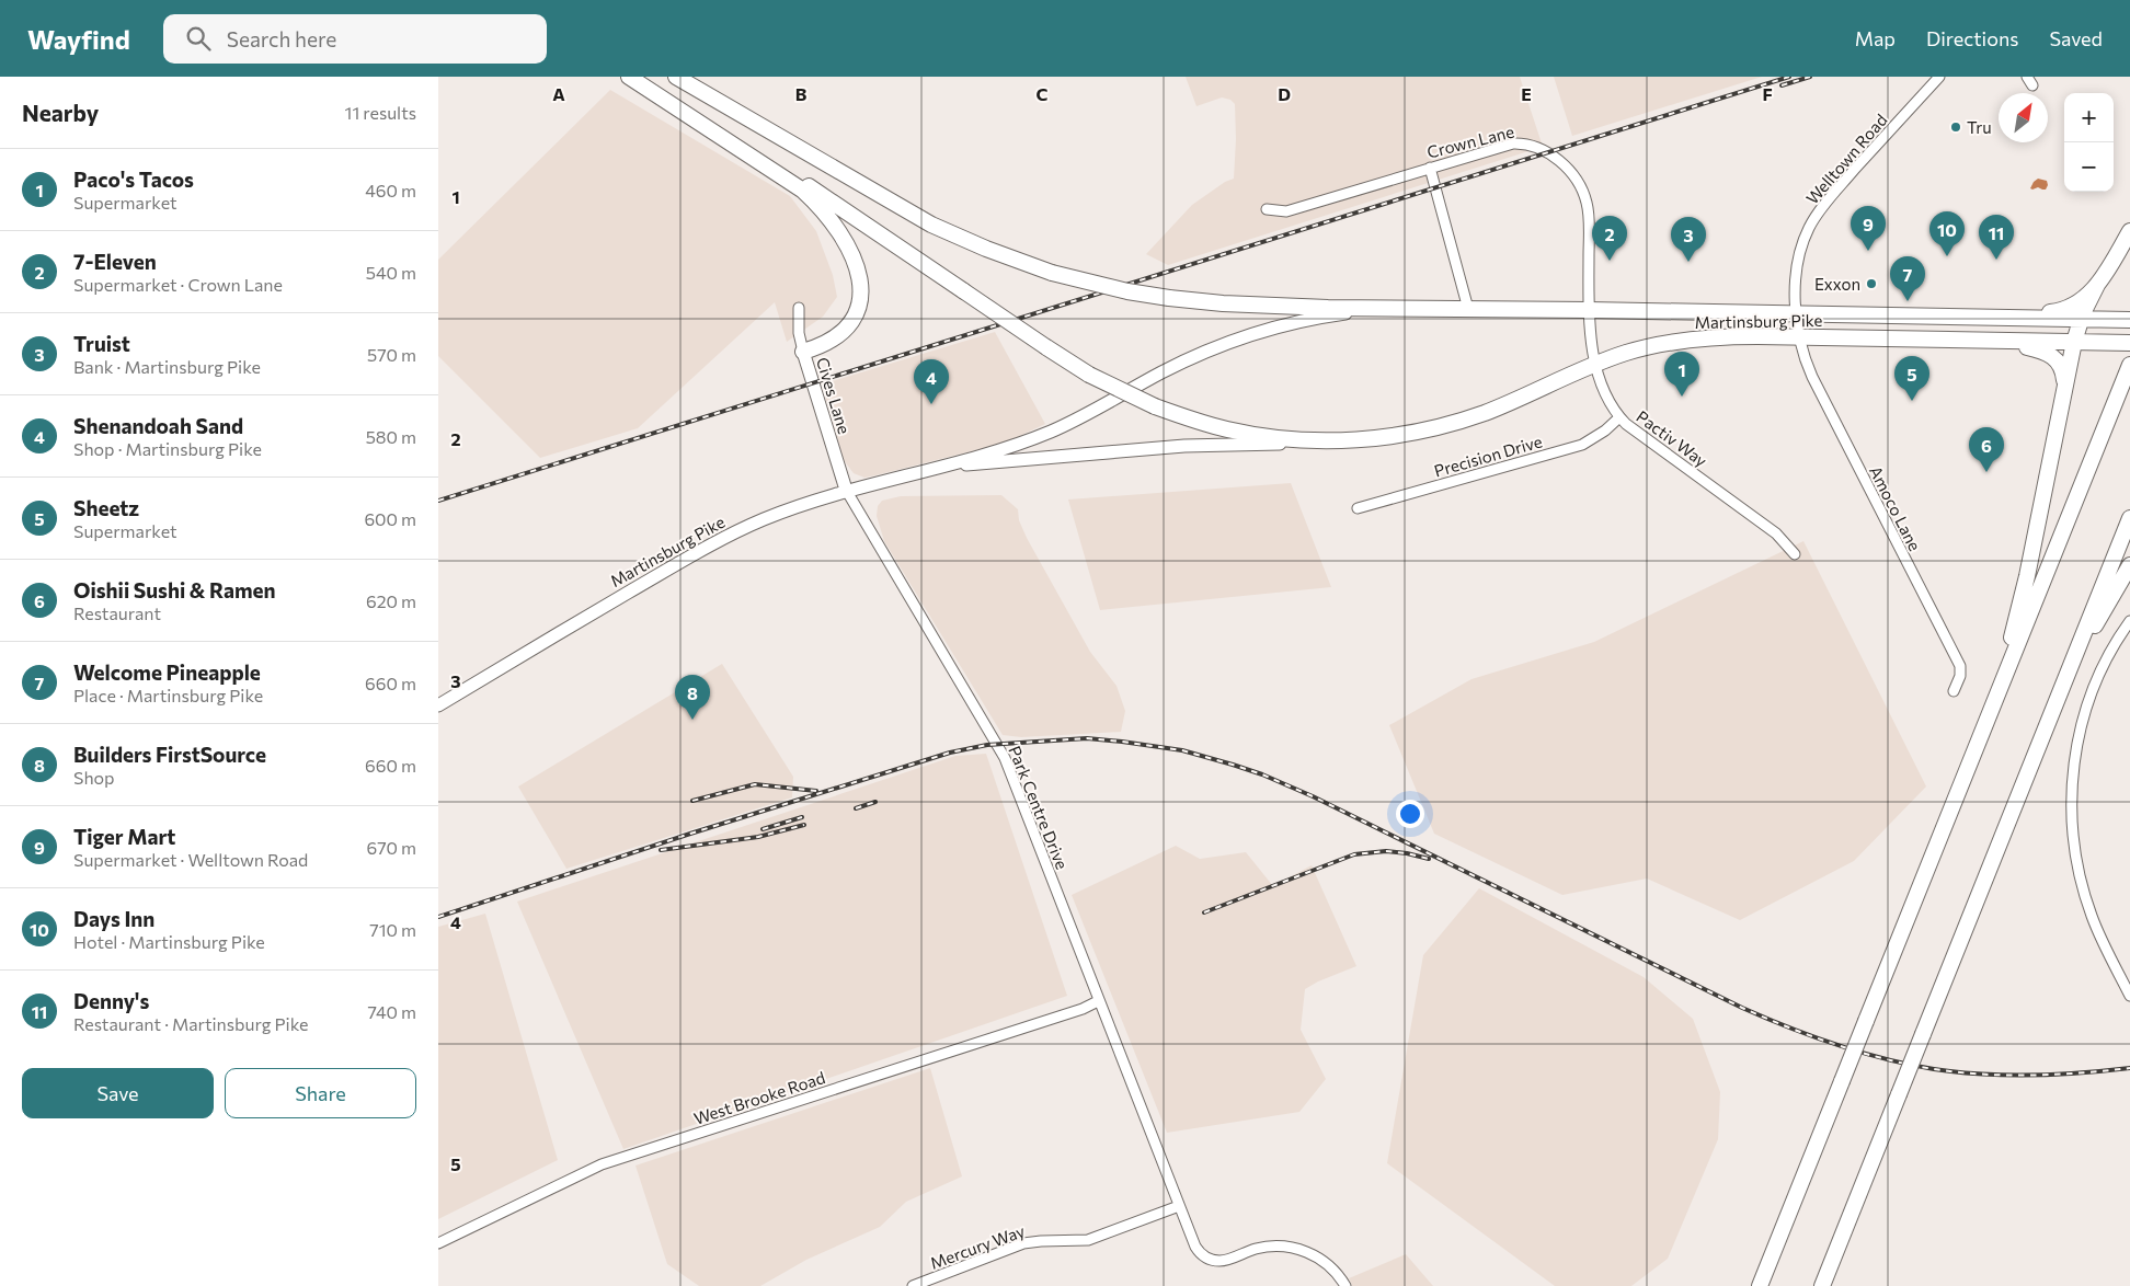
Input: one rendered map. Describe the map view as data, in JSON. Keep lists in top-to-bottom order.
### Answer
{
  "streets": {
    "highway": ["Martinsburg Pike"],
    "main road": ["Cives Lane"],
    "street": [
      "Crown Lane",
      "Welltown Road",
      "Pactiv Way",
      "Precision Drive",
      "Amoco Lane",
      "Park Centre Drive",
      "West Brooke Road",
      "Mercury Way"
    ]
  },
  "crossings": [
    ["Crown Lane", "Martinsburg Pike"],
    ["Crown Lane", "Pactiv Way"],
    ["Welltown Road", "Martinsburg Pike"],
    ["Welltown Road", "Amoco Lane"],
    ["Martinsburg Pike", "Cives Lane"],
    ["Martinsburg Pike", "Pactiv Way"],
    ["Martinsburg Pike", "Amoco Lane"],
    ["Martinsburg Pike", "Park Centre Drive"],
    ["Cives Lane", "Park Centre Drive"],
    ["Pactiv Way", "Precision Drive"],
    ["Park Centre Drive", "West Brooke Road"],
    ["Park Centre Drive", "Mercury Way"]
  ],
  "places": ["Tru", "Exxon"],
  "north": "top right",
  "page": {
    "header": "Wayfind",
    "search": "Search here",
    "nav": ["Map", "Directions", "Saved"],
    "heading": ["Nearby", "11 results"],
    "map_buttons": ["+", "−"],
    "list": [
      {
        "mark": "1",
        "name": "Paco's Tacos",
        "note": "Supermarket",
        "value": "460 m"
      },
      {
        "mark": "2",
        "name": "7-Eleven",
        "note": "Supermarket · Crown Lane",
        "value": "540 m"
      },
      {
        "mark": "3",
        "name": "Truist",
        "note": "Bank · Martinsburg Pike",
        "value": "570 m"
      },
      {
        "mark": "4",
        "name": "Shenandoah Sand",
        "note": "Shop · Martinsburg Pike",
        "value": "580 m"
      },
      {
        "mark": "5",
        "name": "Sheetz",
        "note": "Supermarket",
        "value": "600 m"
      },
      {
        "mark": "6",
        "name": "Oishii Sushi & Ramen",
        "note": "Restaurant",
        "value": "620 m"
      },
      {
        "mark": "7",
        "name": "Welcome Pineapple",
        "note": "Place · Martinsburg Pike",
        "value": "660 m"
      },
      {
        "mark": "8",
        "name": "Builders FirstSource",
        "note": "Shop",
        "value": "660 m"
      },
      {
        "mark": "9",
        "name": "Tiger Mart",
        "note": "Supermarket · Welltown Road",
        "value": "670 m"
      },
      {
        "mark": "10",
        "name": "Days Inn",
        "note": "Hotel · Martinsburg Pike",
        "value": "710 m"
      },
      {
        "mark": "11",
        "name": "Denny's",
        "note": "Restaurant · Martinsburg Pike",
        "value": "740 m"
      }
    ],
    "pins": [
      "9",
      "10",
      "11",
      "2",
      "3",
      "7",
      "1",
      "5",
      "4",
      "6",
      "8"
    ],
    "buttons": ["Save", "Share"]
  },
  "grid": {
    "columns": [
      "A",
      "B",
      "C",
      "D",
      "E",
      "F"
    ],
    "rows": [
      "1",
      "2",
      "3",
      "4",
      "5"
    ]
  }
}
